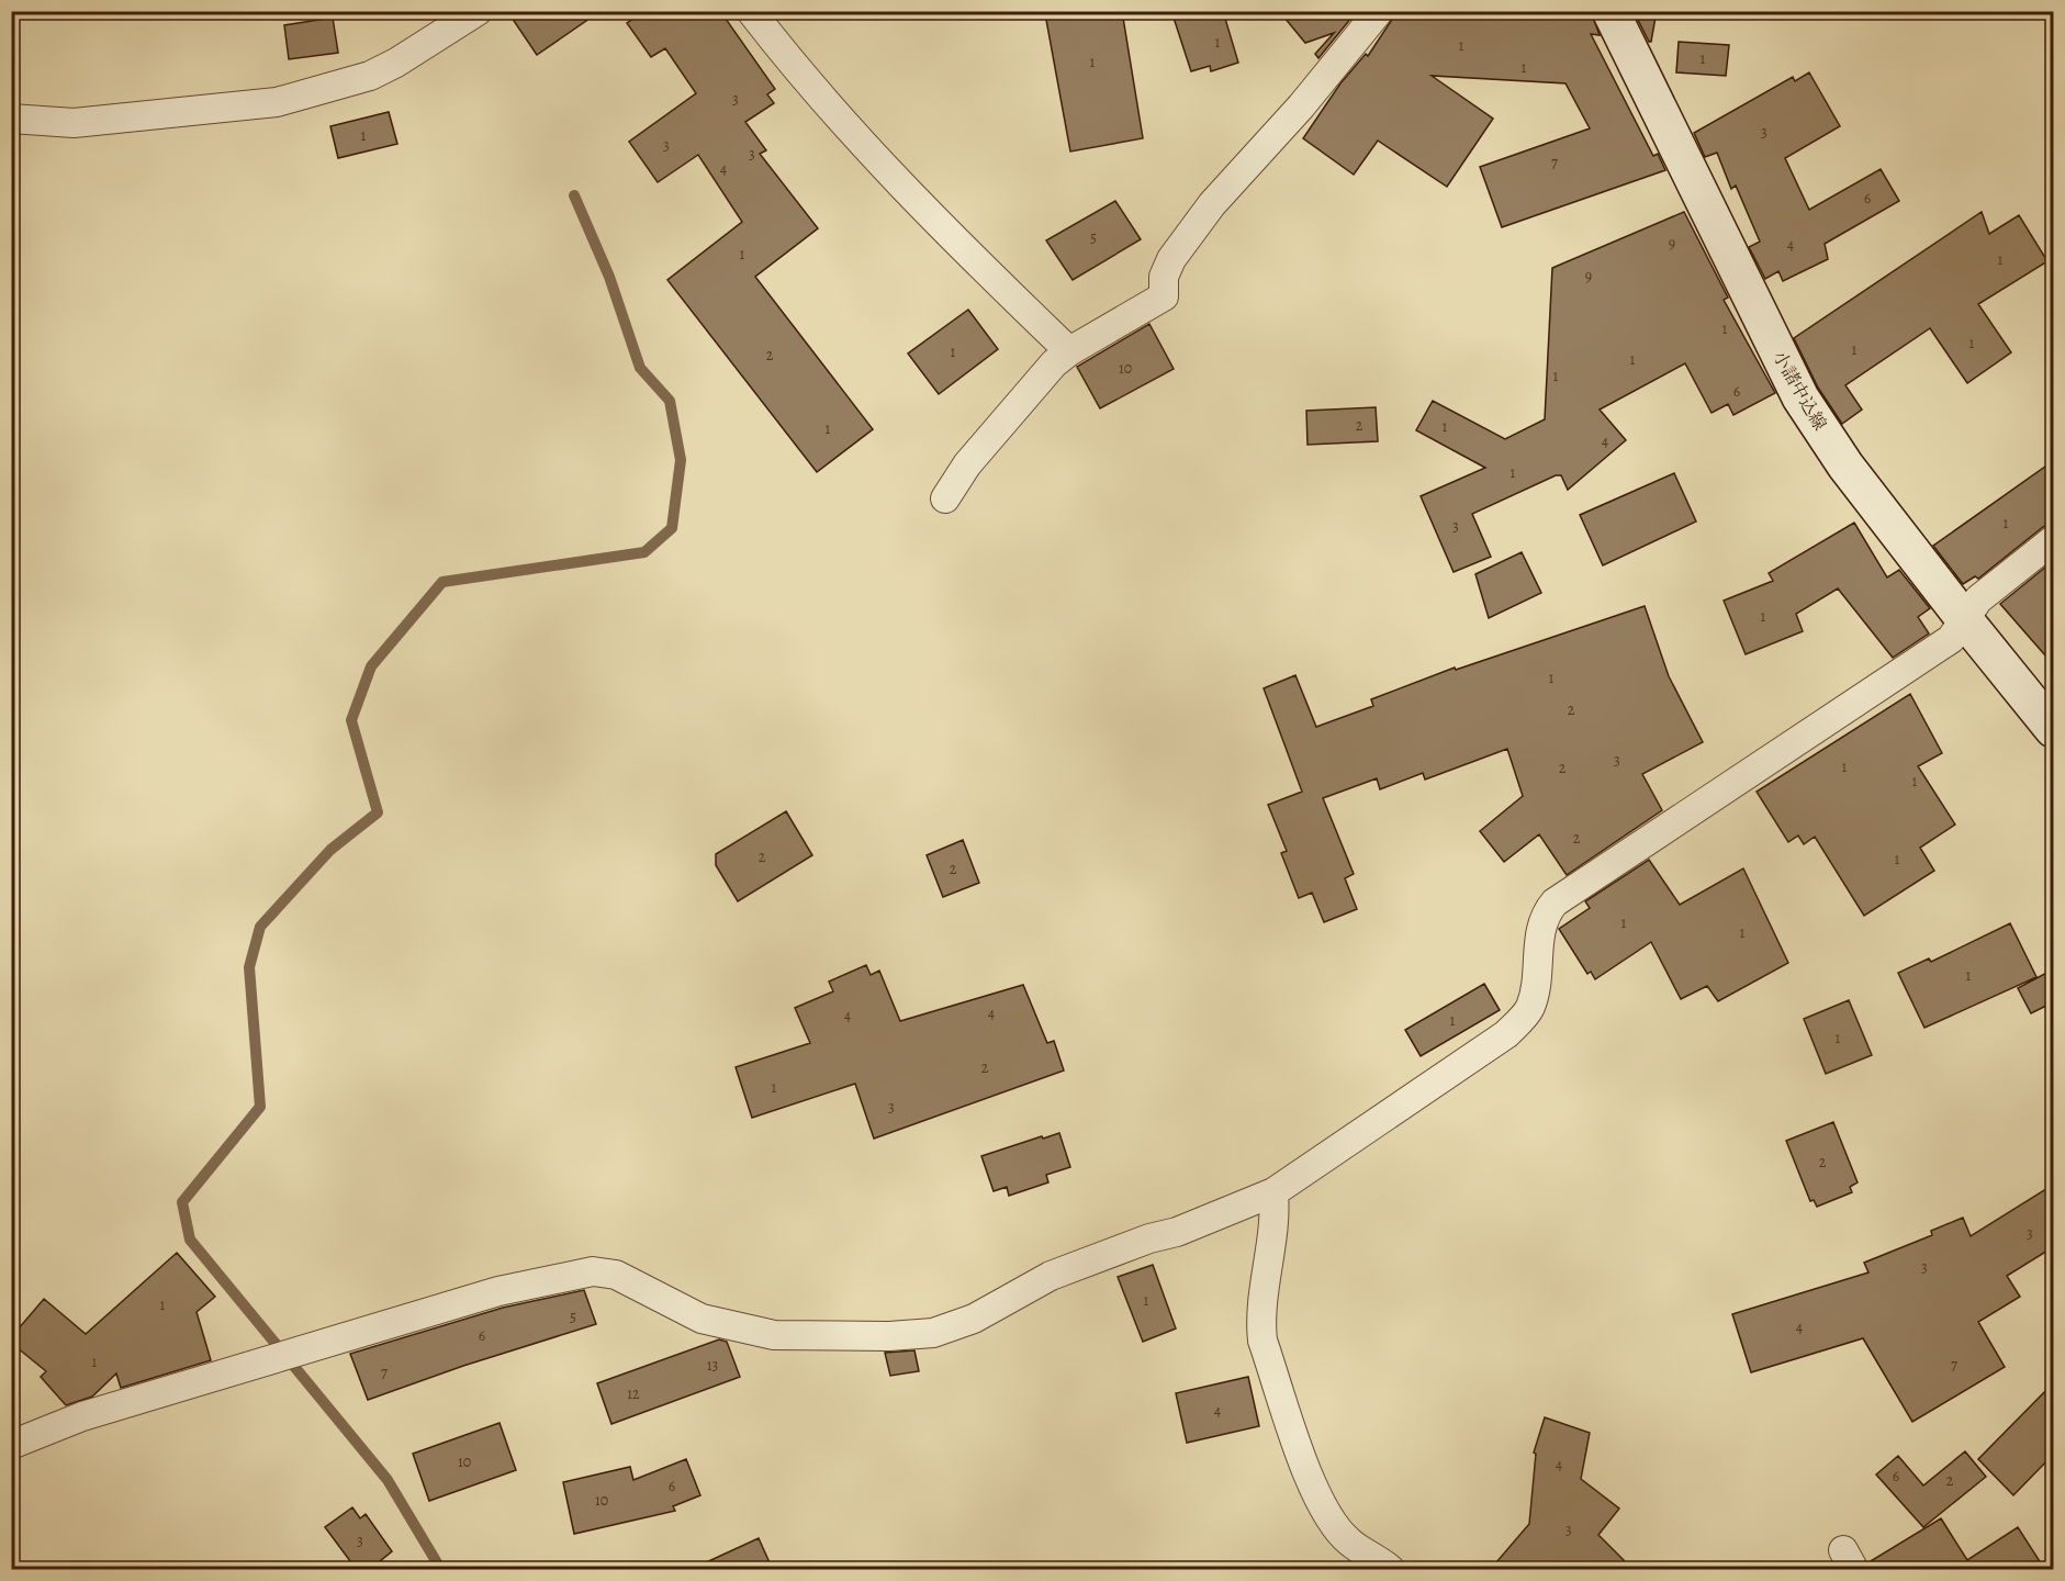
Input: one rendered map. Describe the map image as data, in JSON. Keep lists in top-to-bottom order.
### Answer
{
  "streets": {
    "main road": ["小諸中込線"]
  },
  "house_numbers": [
    "1",
    "1",
    "1",
    "1",
    "1",
    "3",
    "3",
    "1",
    "3",
    "3",
    "7",
    "4",
    "6",
    "5",
    "9",
    "4",
    "1",
    "1",
    "9",
    "1",
    "1",
    "1",
    "1",
    "2",
    "1",
    "10",
    "1",
    "6",
    "2",
    "1",
    "1",
    "4",
    "1",
    "1",
    "3",
    "1",
    "1",
    "2",
    "3",
    "1",
    "2",
    "1",
    "2",
    "2",
    "1",
    "2",
    "1",
    "1",
    "1",
    "4",
    "4",
    "1",
    "1",
    "2",
    "1",
    "3",
    "2",
    "3",
    "3",
    "1",
    "1",
    "5",
    "4",
    "6",
    "1",
    "13",
    "7",
    "7",
    "12",
    "4",
    "10",
    "4",
    "6",
    "2",
    "6",
    "10",
    "3",
    "3"
  ]
}
